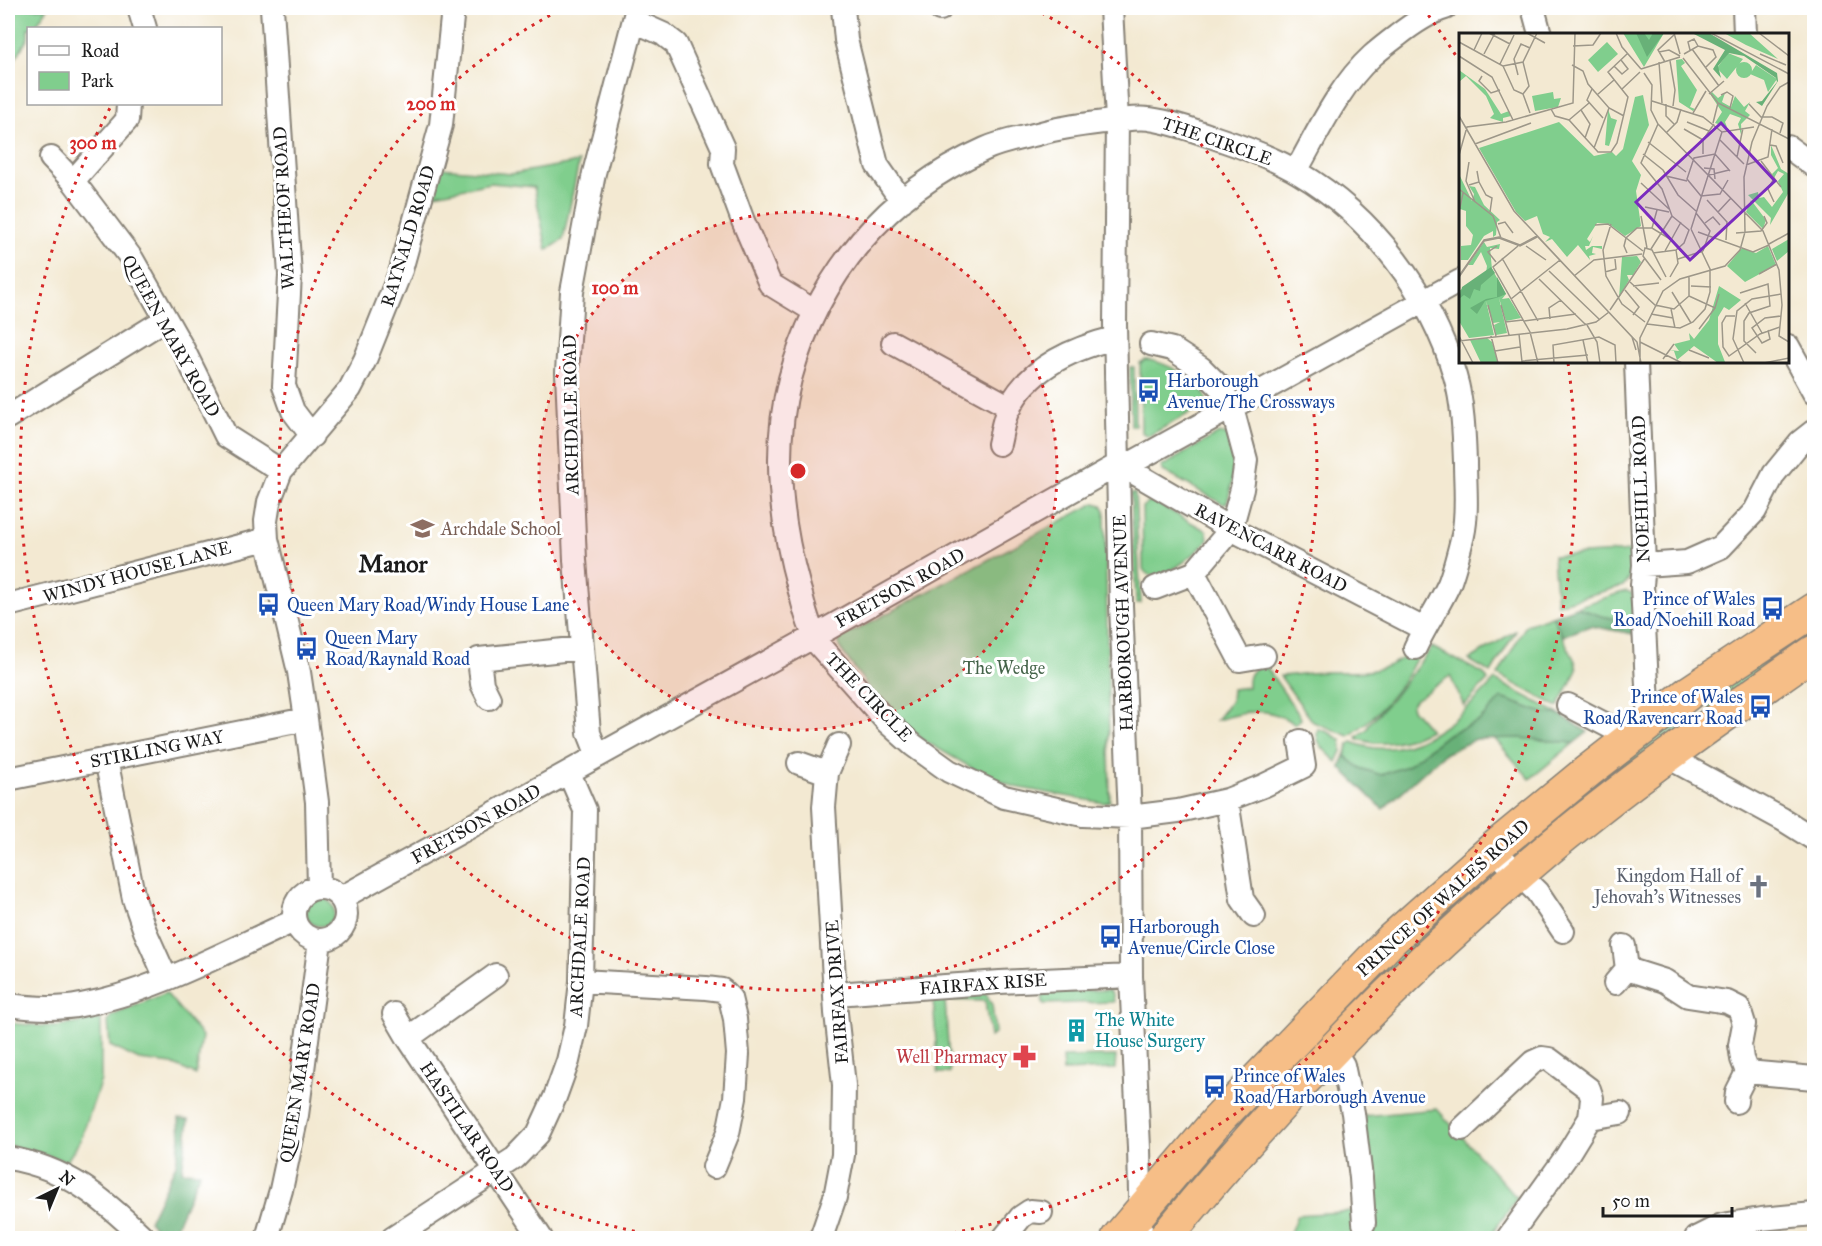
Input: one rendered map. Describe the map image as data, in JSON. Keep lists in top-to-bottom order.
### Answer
{
  "streets": {
    "highway": ["PRINCE OF WALES ROAD"],
    "street": [
      "THE CIRCLE",
      "WALTHEOF ROAD",
      "RAYNALD ROAD",
      "QUEEN MARY ROAD",
      "ARCHDALE ROAD",
      "NOEHILL ROAD",
      "RAVENCARR ROAD",
      "WINDY HOUSE LANE",
      "FRETSON ROAD",
      "HARBOROUGH AVENUE",
      "STIRLING WAY",
      "FAIRFAX RISE",
      "FAIRFAX DRIVE",
      "HASTILAR ROAD"
    ]
  },
  "crossings": [
    ["THE CIRCLE", "RAVENCARR ROAD"],
    ["THE CIRCLE", "FRETSON ROAD"],
    ["THE CIRCLE", "HARBOROUGH AVENUE"],
    ["WALTHEOF ROAD", "RAYNALD ROAD"],
    ["RAYNALD ROAD", "QUEEN MARY ROAD"],
    ["RAYNALD ROAD", "WINDY HOUSE LANE"],
    ["QUEEN MARY ROAD", "FRETSON ROAD"],
    ["ARCHDALE ROAD", "FRETSON ROAD"],
    ["ARCHDALE ROAD", "HASTILAR ROAD"],
    ["NOEHILL ROAD", "PRINCE OF WALES ROAD"],
    ["RAVENCARR ROAD", "FRETSON ROAD"],
    ["RAVENCARR ROAD", "HARBOROUGH AVENUE"],
    ["FRETSON ROAD", "HARBOROUGH AVENUE"],
    ["HARBOROUGH AVENUE", "PRINCE OF WALES ROAD"],
    ["HARBOROUGH AVENUE", "FAIRFAX RISE"],
    ["FAIRFAX RISE", "FAIRFAX DRIVE"]
  ],
  "districts": ["Manor"],
  "parks": ["The Wedge"],
  "places": {
    "bus stop": [
      "Harborough Avenue/The Crossways",
      "Queen Mary Road/Windy House Lane",
      "Prince of Wales Road/Noehill Road",
      "Queen Mary Road/Raynald Road",
      "Prince of Wales Road/Ravencarr Road",
      "Harborough Avenue/Circle Close",
      "Prince of Wales Road/Harborough Avenue"
    ],
    "school or university": ["Archdale School"],
    "church": ["Kingdom Hall of Jehovah's Witnesses"],
    "building": ["The White House Surgery"],
    "pharmacy": ["Well Pharmacy"]
  },
  "legend": ["Road", "Park"],
  "scale_bar": "50 m",
  "north": "top right",
  "rings": ["200 m", "300 m", "100 m"]
}
